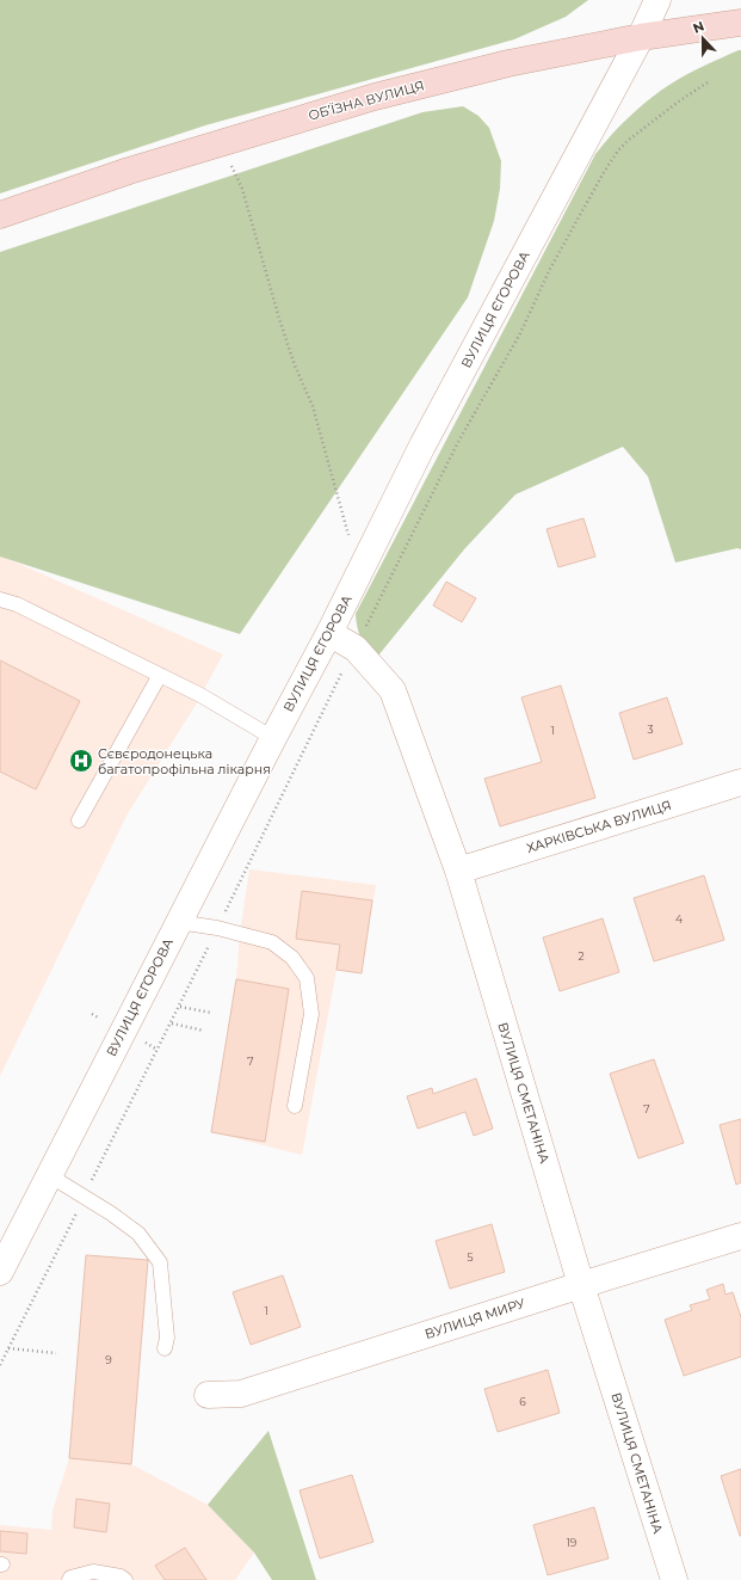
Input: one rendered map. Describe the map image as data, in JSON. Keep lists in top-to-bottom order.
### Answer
{
  "streets": {
    "main road": ["ОБ’ЇЗНА ВУЛИЦЯ"],
    "street": [
      "ВУЛИЦЯ ЄГОРОВА",
      "ХАРКІВСЬКА ВУЛИЦЯ",
      "ВУЛИЦЯ СМЕТАНІНА",
      "ВУЛИЦЯ МИРУ"
    ]
  },
  "crossings": [
    ["ОБ’ЇЗНА ВУЛИЦЯ", "ВУЛИЦЯ ЄГОРОВА"],
    ["ВУЛИЦЯ ЄГОРОВА", "ВУЛИЦЯ СМЕТАНІНА"],
    ["ХАРКІВСЬКА ВУЛИЦЯ", "ВУЛИЦЯ СМЕТАНІНА"],
    ["ВУЛИЦЯ СМЕТАНІНА", "ВУЛИЦЯ МИРУ"]
  ],
  "places": {
    "hospital": ["Сєвєродонецька багатопрофiльна лiкарня"]
  },
  "house_numbers": [
    "3",
    "1",
    "4",
    "2",
    "7",
    "7",
    "5",
    "1",
    "9",
    "6",
    "19"
  ],
  "north": "top"
}
